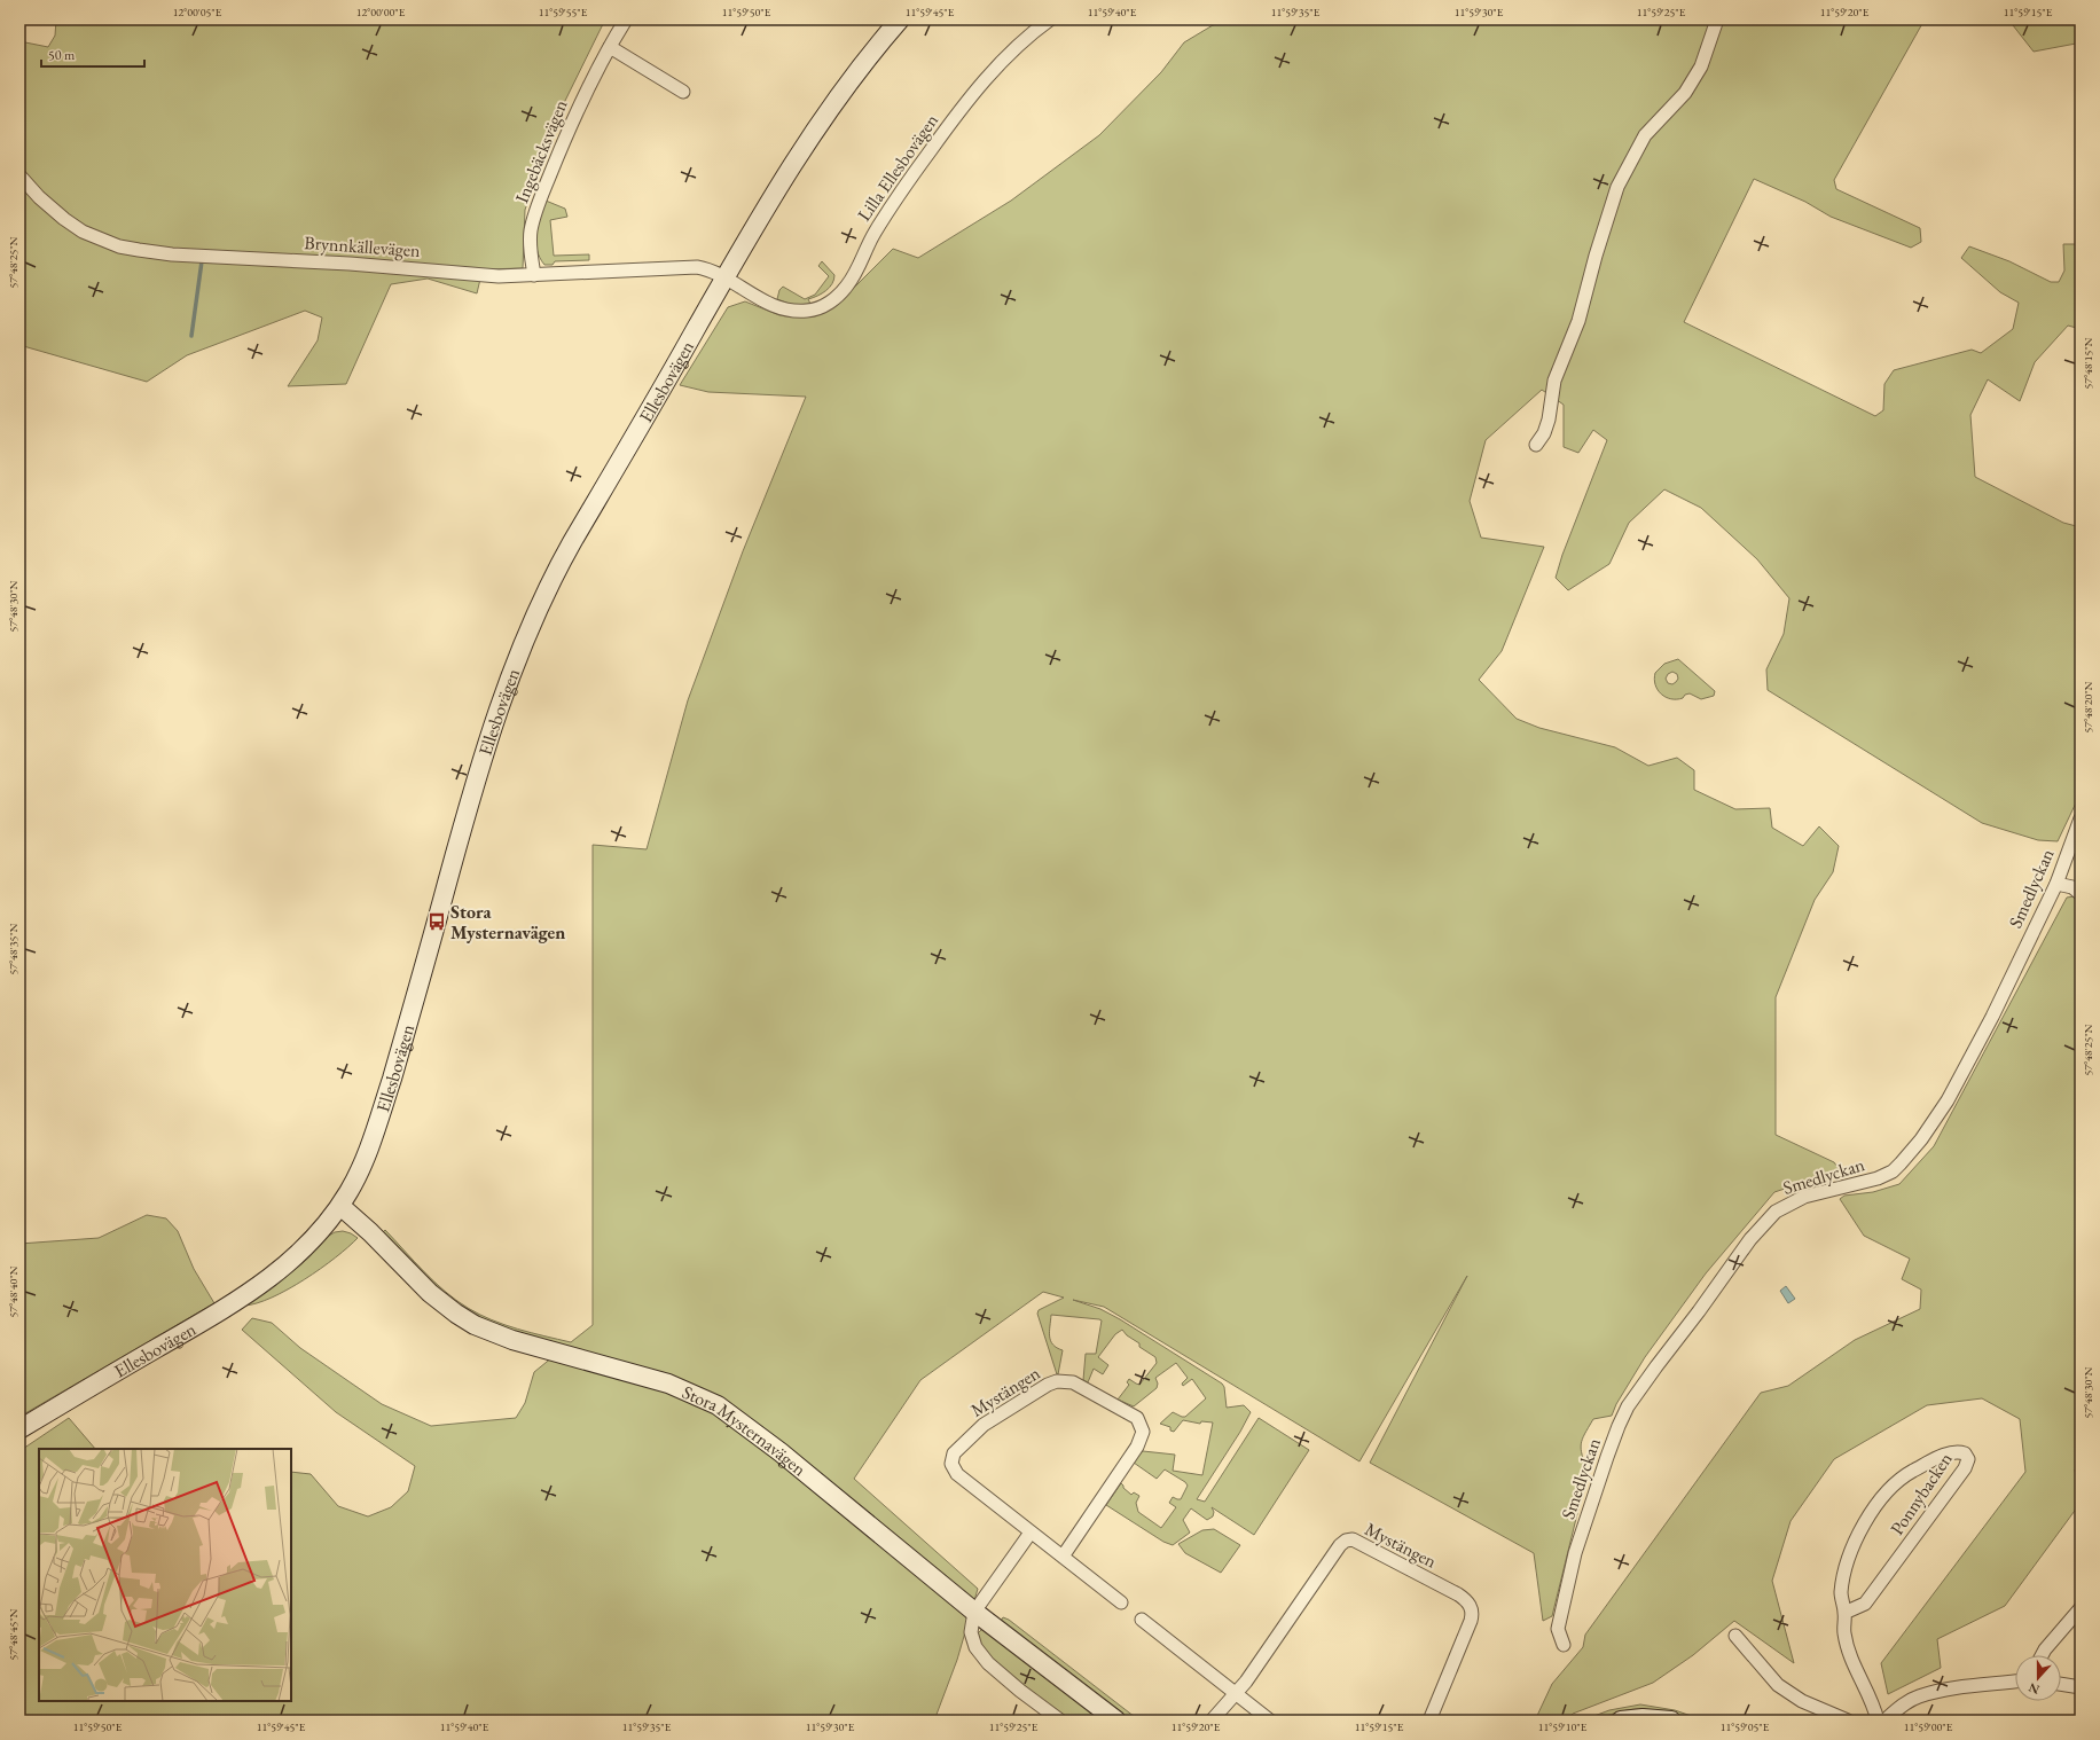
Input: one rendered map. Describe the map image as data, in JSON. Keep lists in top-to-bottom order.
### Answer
{
  "streets": {
    "main road": ["Ellesbovägen", "Stora Mysternavägen"],
    "street": [
      "Ingebäcksvägen",
      "Lilla Ellesbovägen",
      "Brynnkällevägen",
      "Smedlyckan",
      "Mystängen",
      "Ponnybacken"
    ]
  },
  "crossings": [
    ["Ingebäcksvägen", "Brynnkällevägen"],
    ["Lilla Ellesbovägen", "Brynnkällevägen"],
    ["Lilla Ellesbovägen", "Ellesbovägen"],
    ["Brynnkällevägen", "Ellesbovägen"],
    ["Ellesbovägen", "Stora Mysternavägen"]
  ],
  "places": {
    "bus stop": ["Stora Mysternavägen"]
  },
  "scale_bar": "50 m",
  "north": "bottom",
  "coordinates": [
    "12°00'05\"E",
    "12°00'00\"E",
    "11°59'55\"E",
    "11°59'50\"E",
    "11°59'45\"E",
    "11°59'40\"E",
    "11°59'35\"E",
    "11°59'30\"E",
    "11°59'25\"E",
    "11°59'20\"E",
    "11°59'15\"E",
    "57°48'25\"N",
    "57°48'15\"N",
    "57°48'30\"N",
    "57°48'20\"N",
    "57°48'35\"N",
    "57°48'40\"N",
    "57°48'45\"N",
    "11°59'10\"E",
    "11°59'05\"E",
    "11°59'00\"E"
  ]
}
